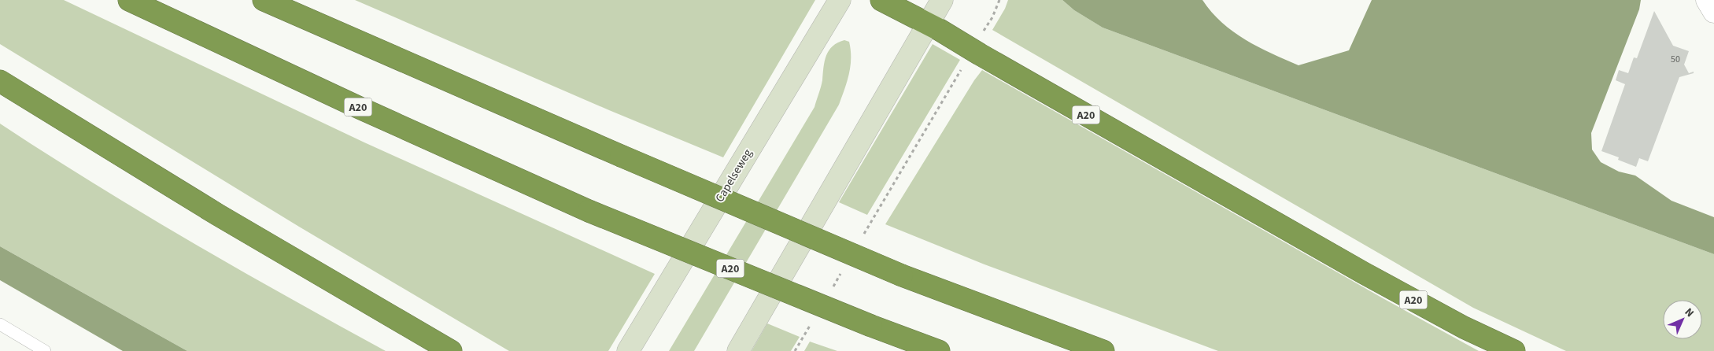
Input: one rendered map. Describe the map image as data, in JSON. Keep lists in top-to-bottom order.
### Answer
{
  "streets": {
    "highway": ["A20"],
    "main road": ["Capelseweg"]
  },
  "house_numbers": ["50"],
  "north": "top right"
}
